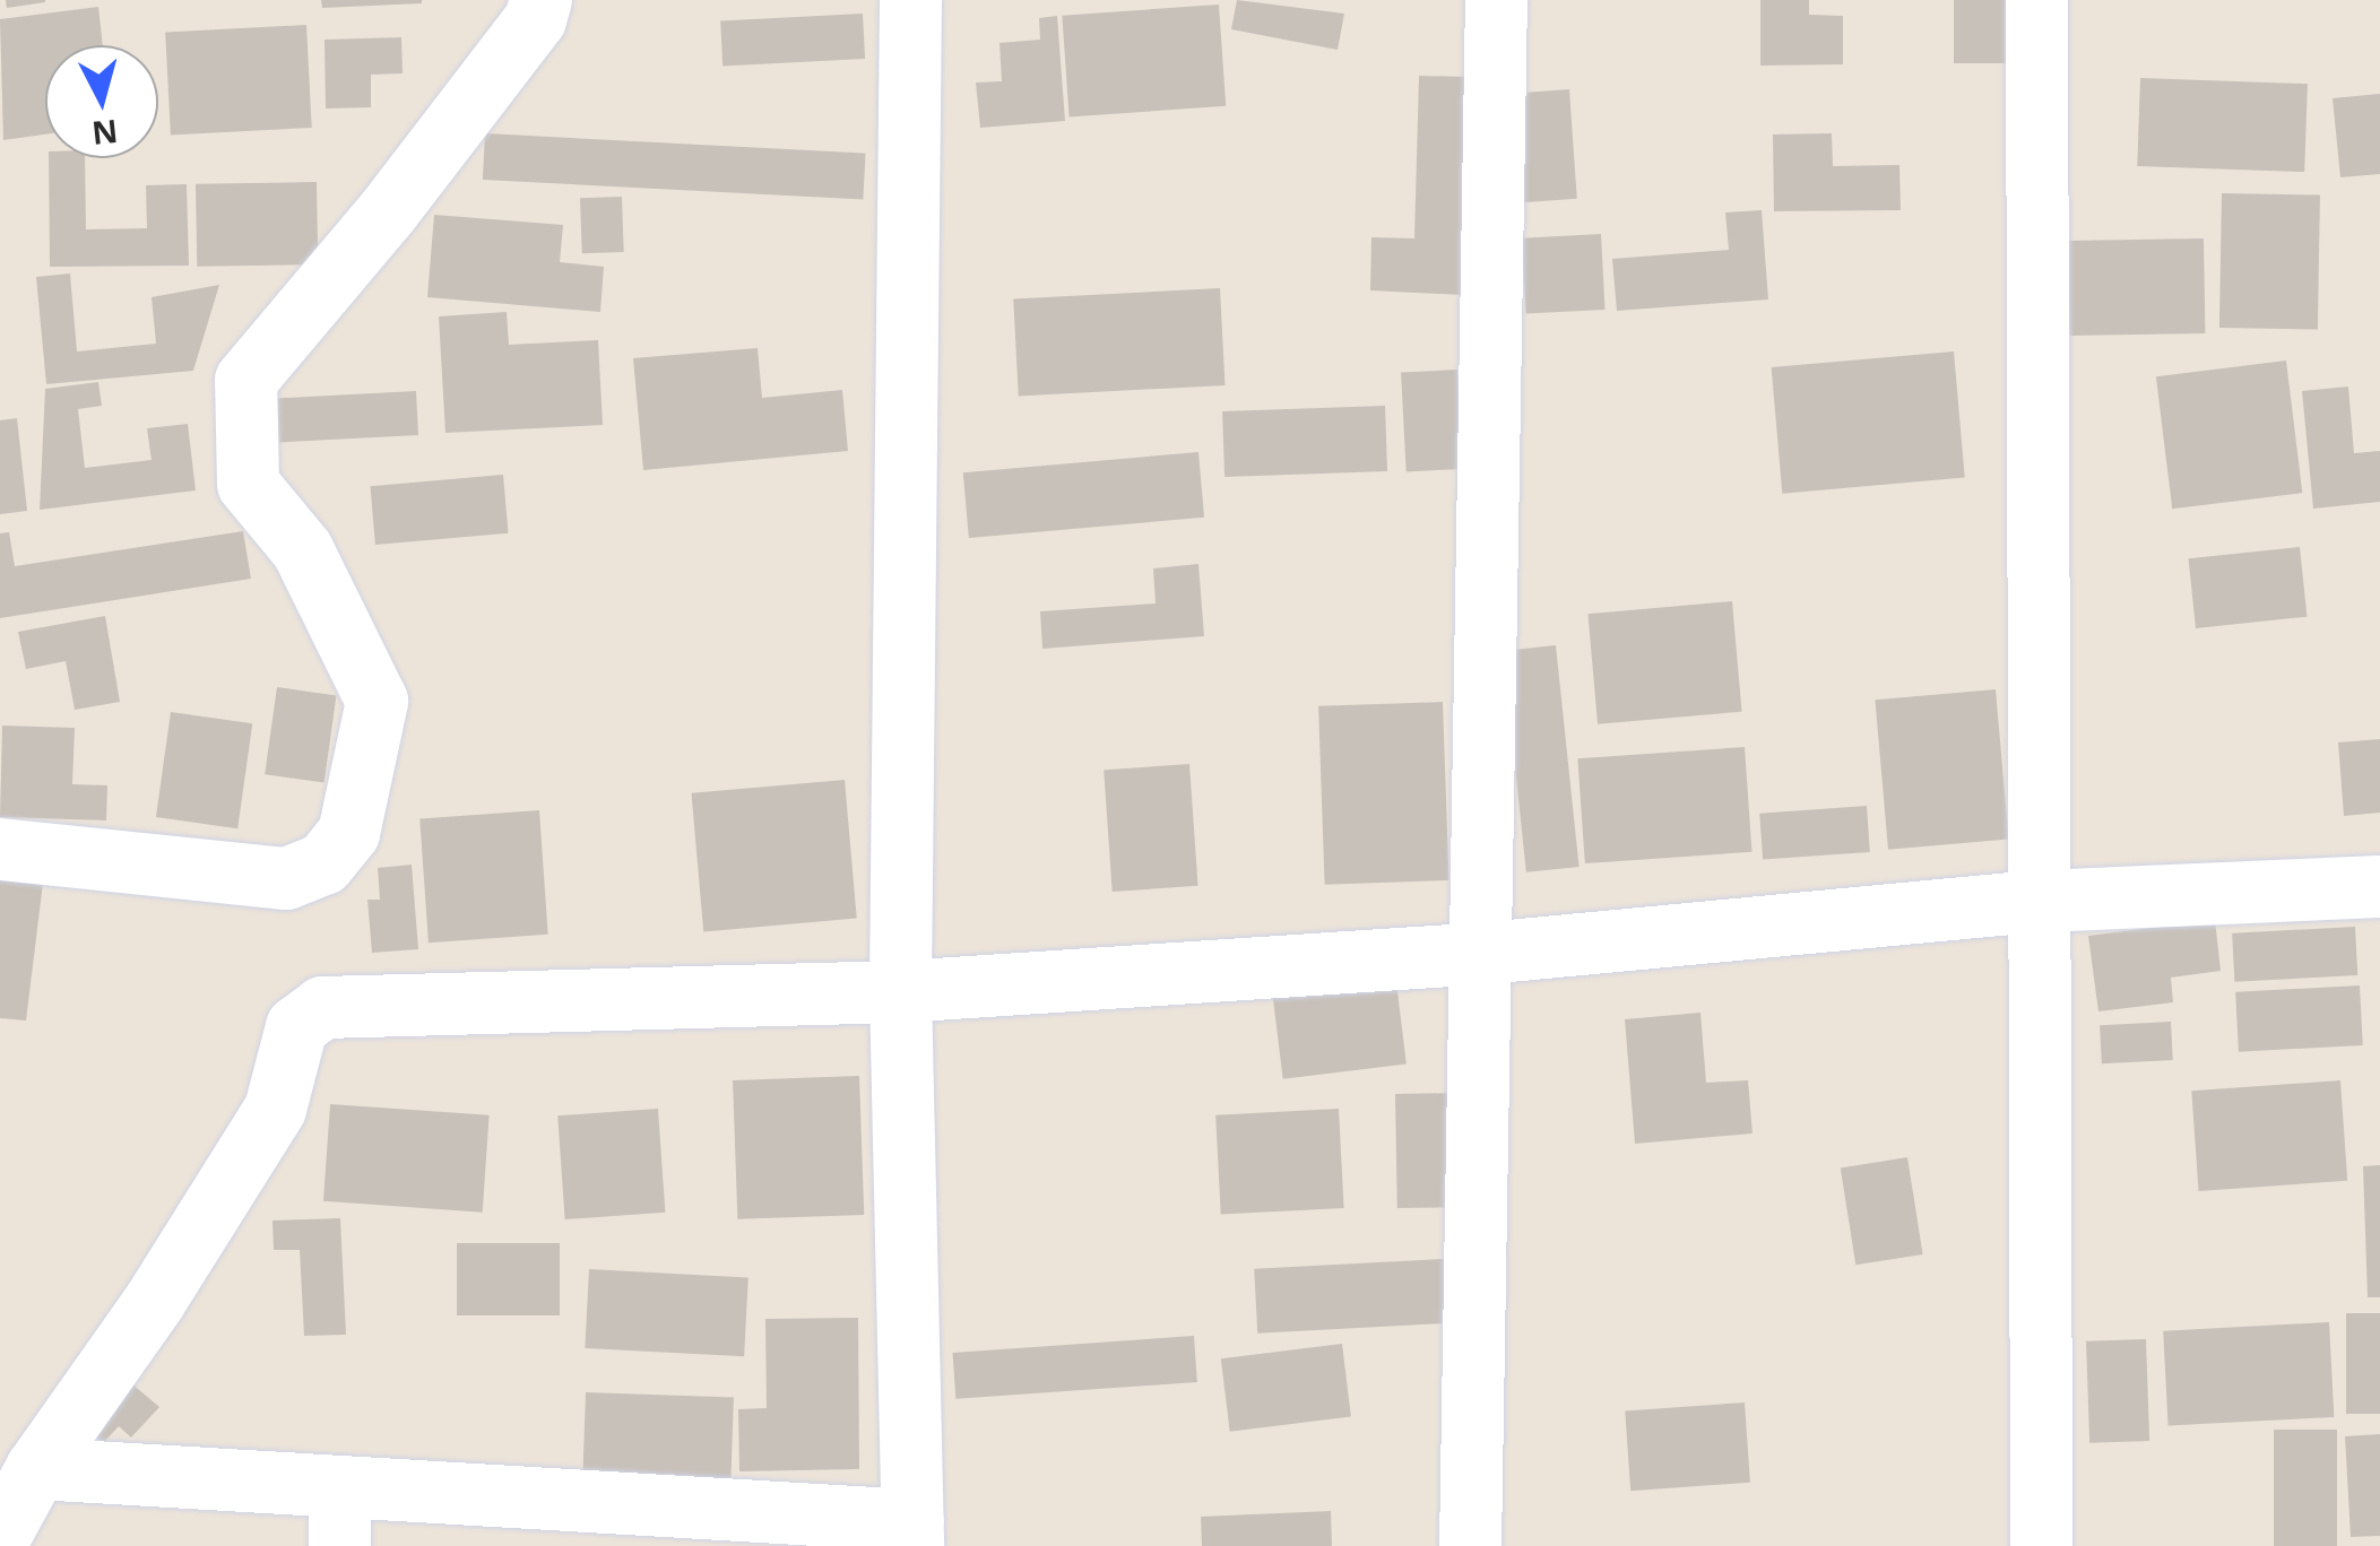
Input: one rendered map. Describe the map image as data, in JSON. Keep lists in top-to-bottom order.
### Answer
{
  "north": "bottom"
}
